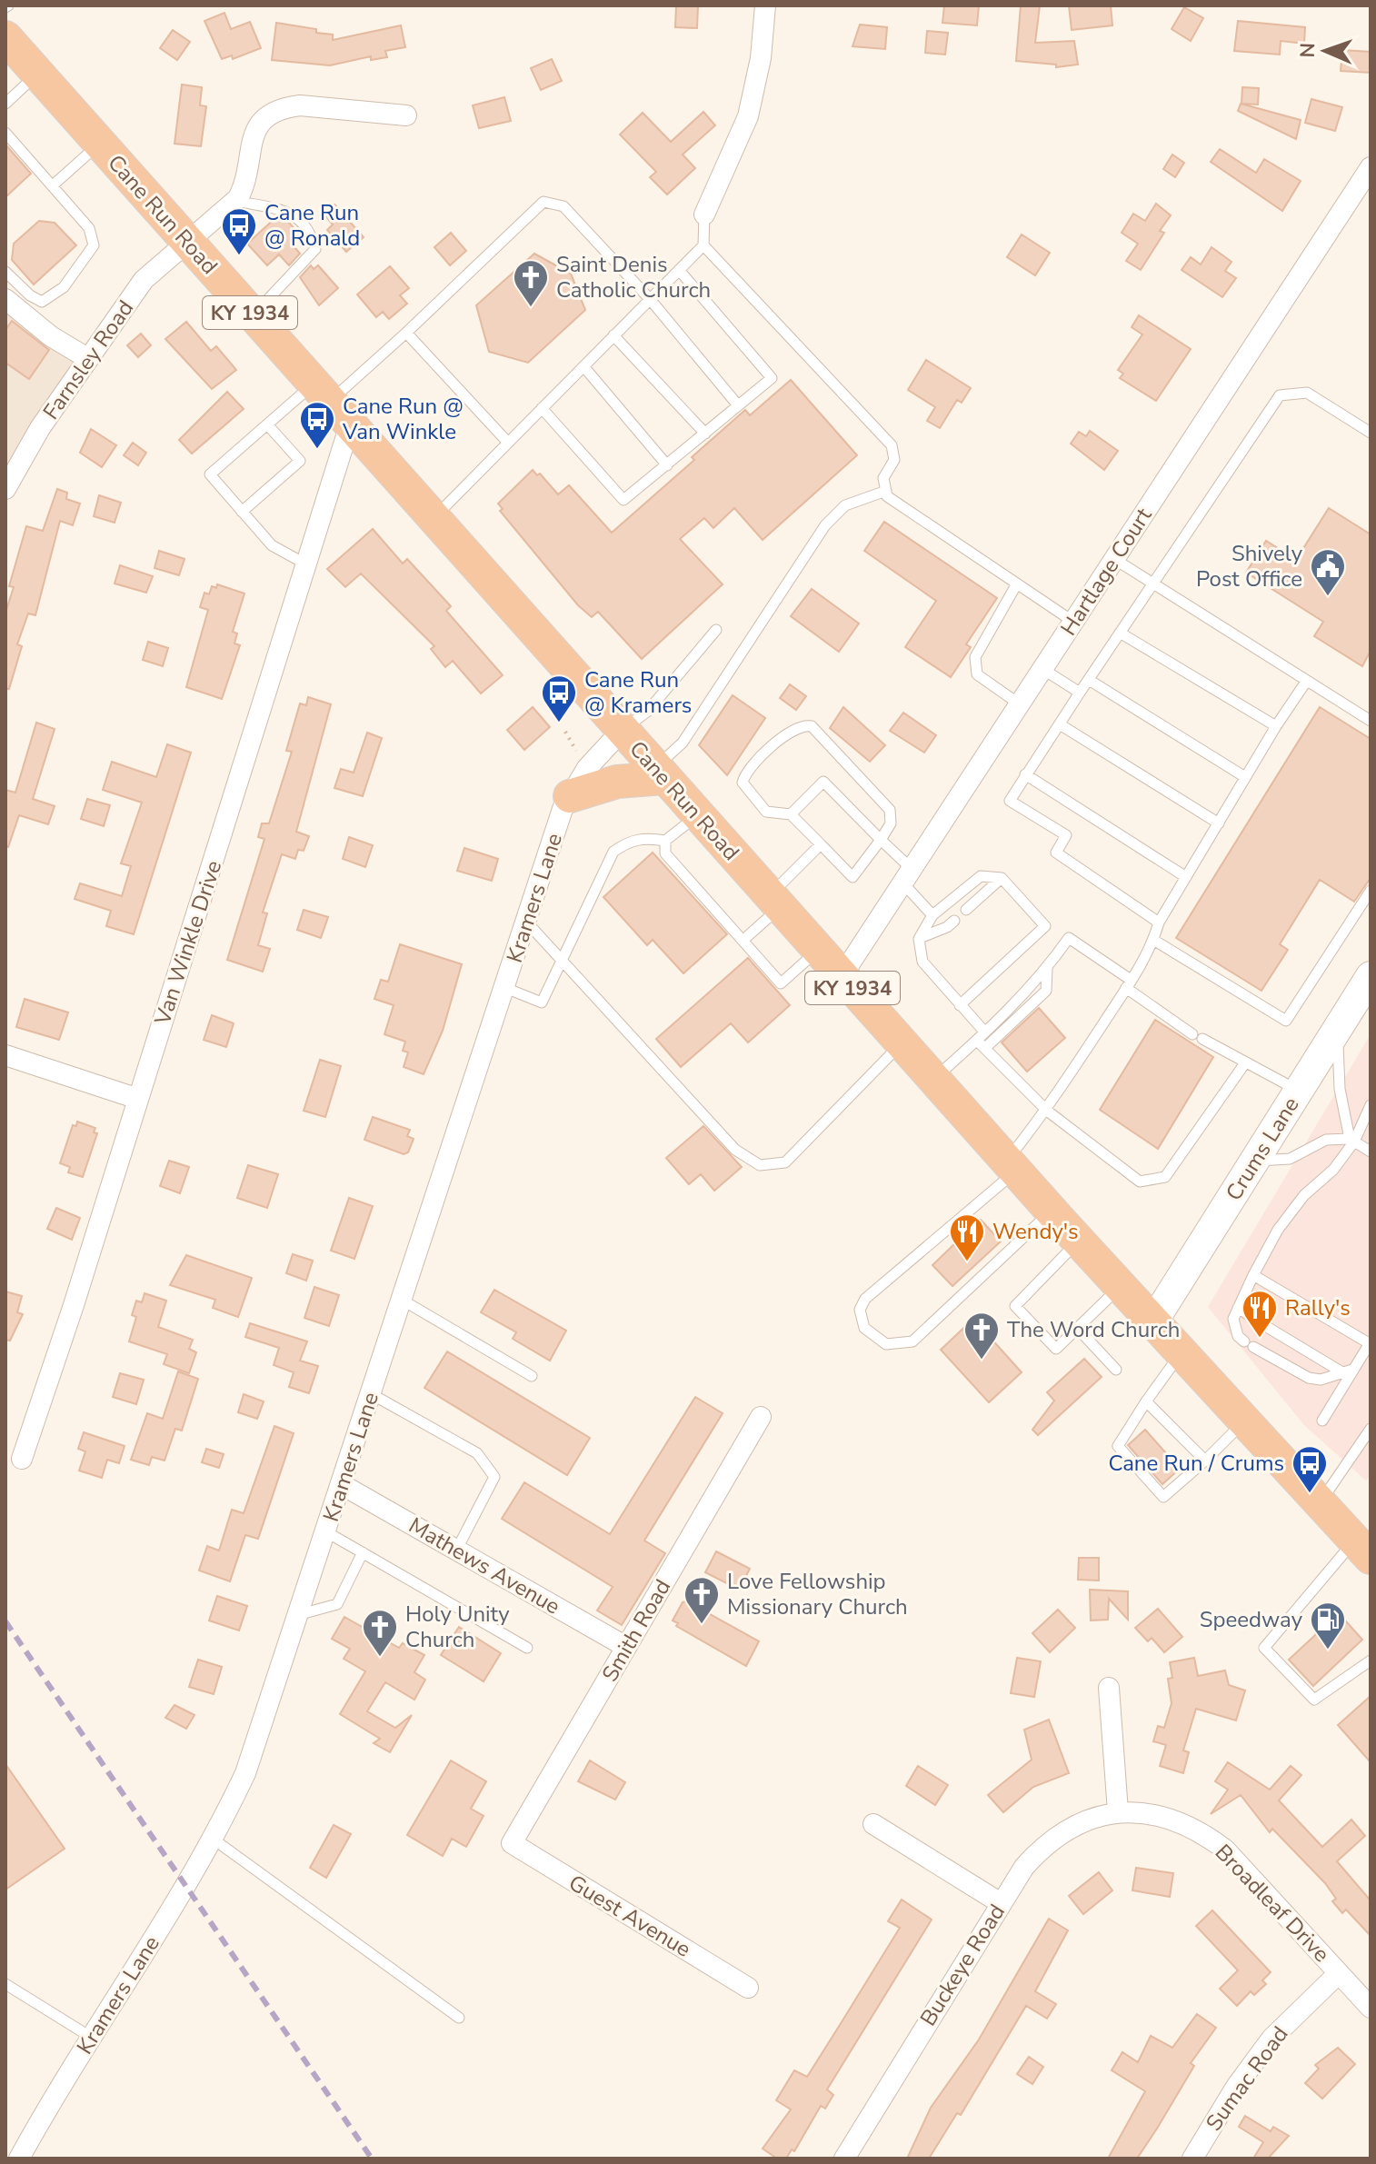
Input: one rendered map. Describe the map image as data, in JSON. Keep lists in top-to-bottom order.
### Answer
{
  "streets": {
    "highway": ["Cane Run Road", "KY 1934"],
    "main road": ["Crums Lane"],
    "street": [
      "Farnsley Road",
      "Hartlage Court",
      "Kramers Lane",
      "Van Winkle Drive",
      "Mathews Avenue",
      "Smith Road",
      "Broadleaf Drive",
      "Guest Avenue",
      "Buckeye Road",
      "Sumac Road"
    ]
  },
  "crossings": [
    ["Cane Run Road", "Farnsley Road"],
    ["Cane Run Road", "Hartlage Court"],
    ["Cane Run Road", "Kramers Lane"],
    ["Cane Run Road", "Van Winkle Drive"],
    ["Cane Run Road", "Crums Lane"],
    ["Kramers Lane", "Mathews Avenue"],
    ["Mathews Avenue", "Smith Road"],
    ["Smith Road", "Guest Avenue"],
    ["Broadleaf Drive", "Buckeye Road"],
    ["Broadleaf Drive", "Sumac Road"]
  ],
  "places": {
    "bus stop": [
      "Cane Run @ Ronald",
      "Cane Run @ Van Winkle",
      "Cane Run @ Kramers",
      "Cane Run / Crums"
    ],
    "church": [
      "Saint Denis Catholic Church",
      "The Word Church",
      "Love Fellowship Missionary Church",
      "Holy Unity Church"
    ],
    "public building": ["Shively Post Office"],
    "restaurant": ["Wendy's", "Rally's"],
    "fuel station": ["Speedway"]
  },
  "north": "left"
}
